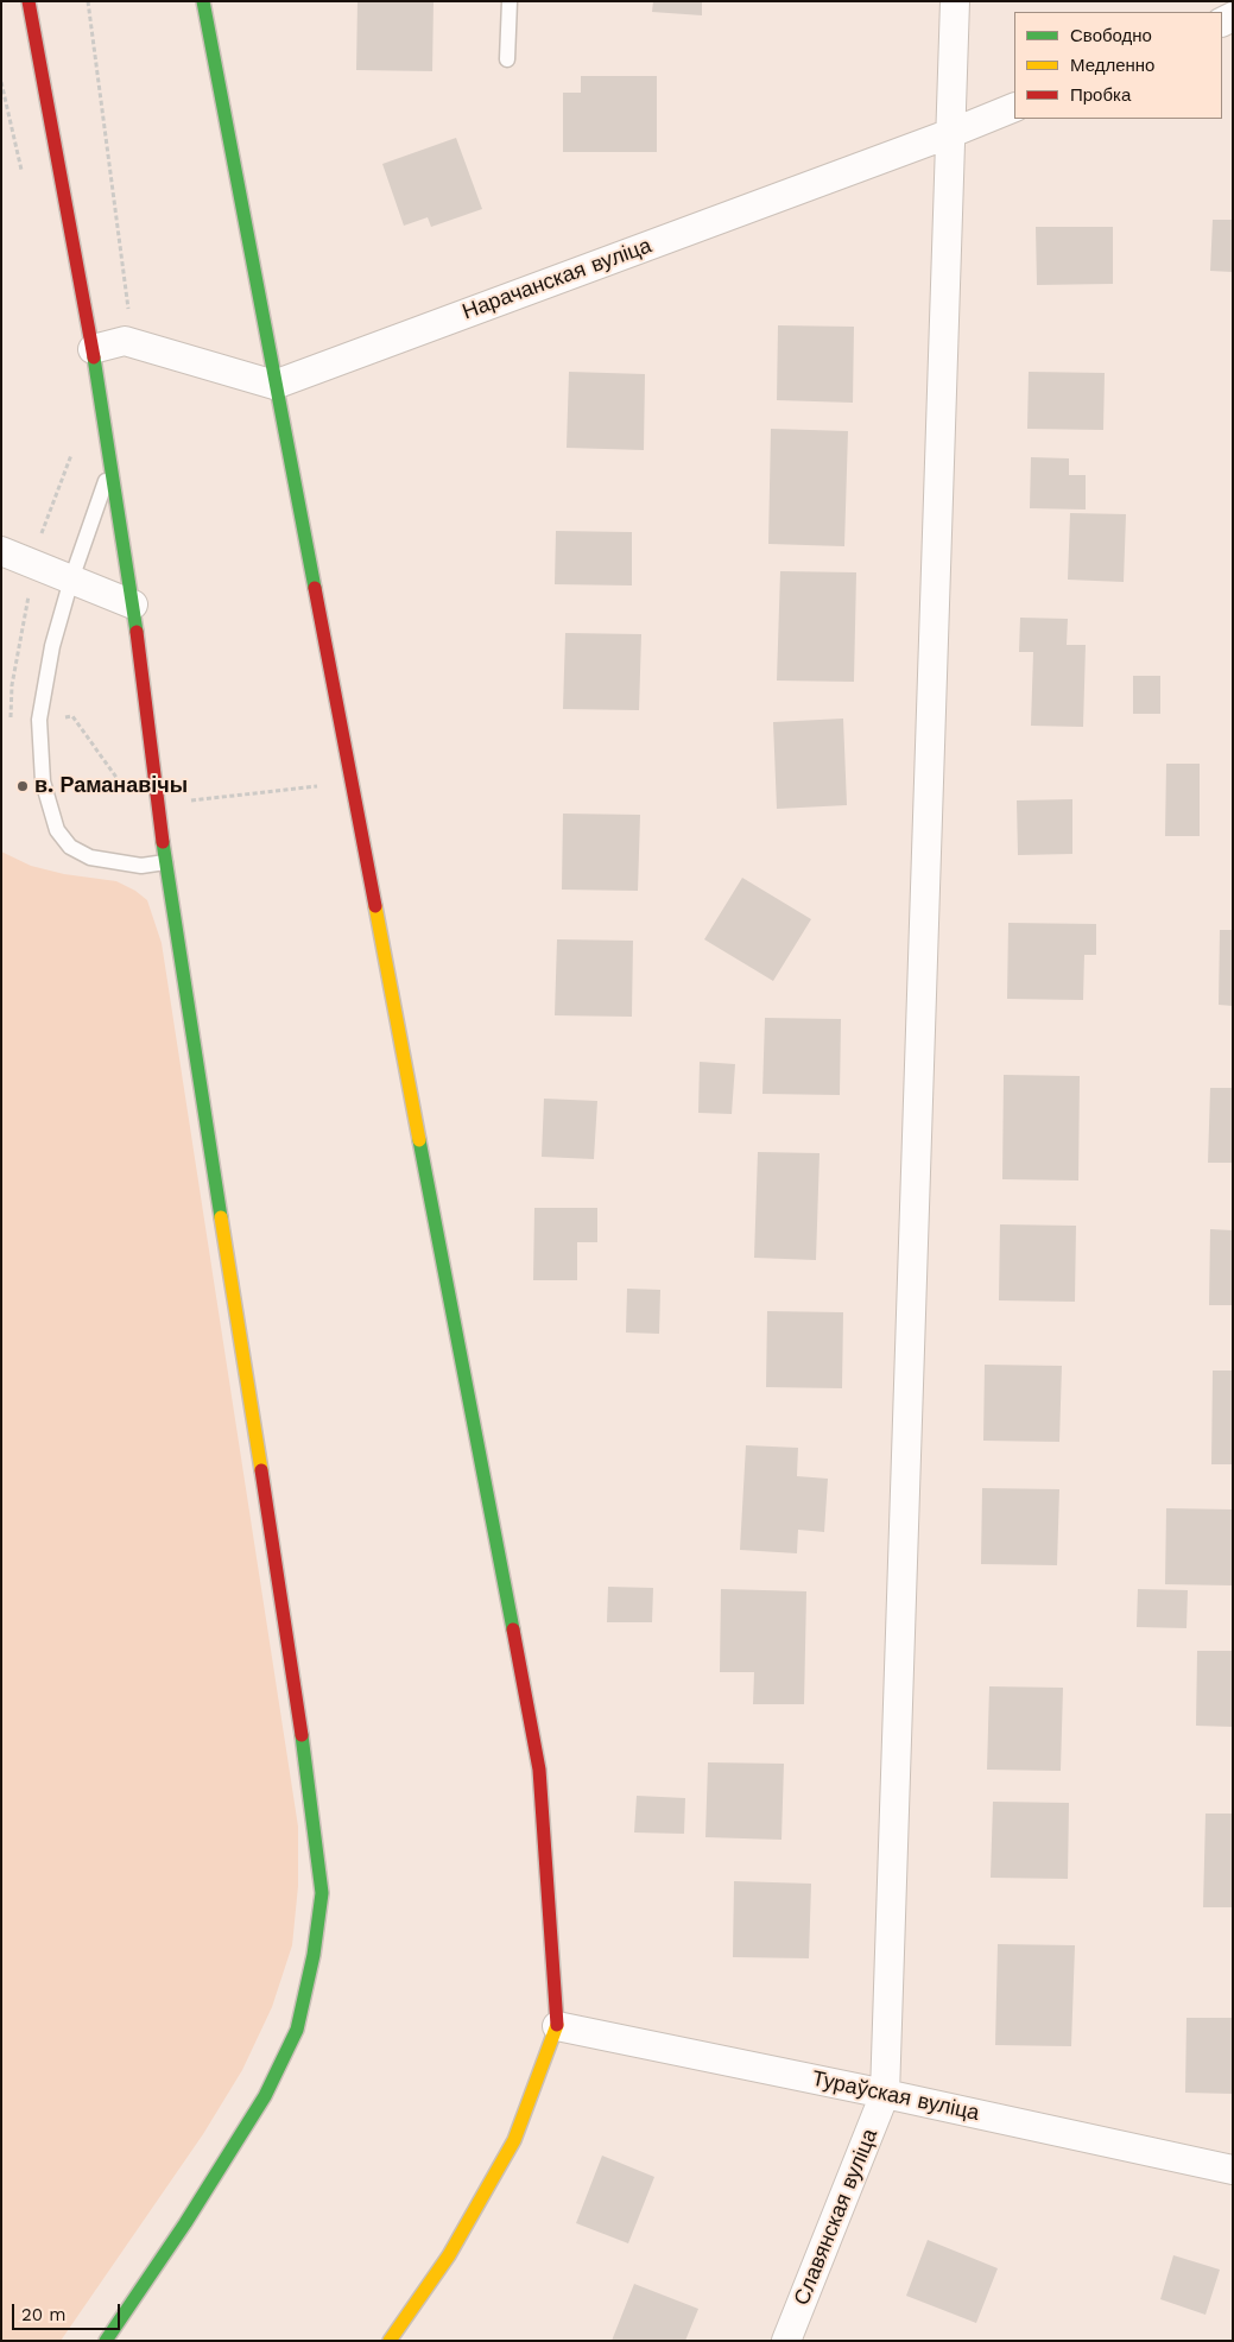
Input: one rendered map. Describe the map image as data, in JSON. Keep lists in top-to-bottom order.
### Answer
{
  "streets": {
    "street": ["Нарачанская вуліца", "Тураўская вуліца", "Славянская вуліца"]
  },
  "crossings": [
    ["Нарачанская вуліца", "Славянская вуліца"],
    ["Тураўская вуліца", "Славянская вуліца"]
  ],
  "places": ["в. Раманавічы"],
  "legend": ["Свободно", "Медленно", "Пробка"],
  "scale_bar": "20 m"
}
